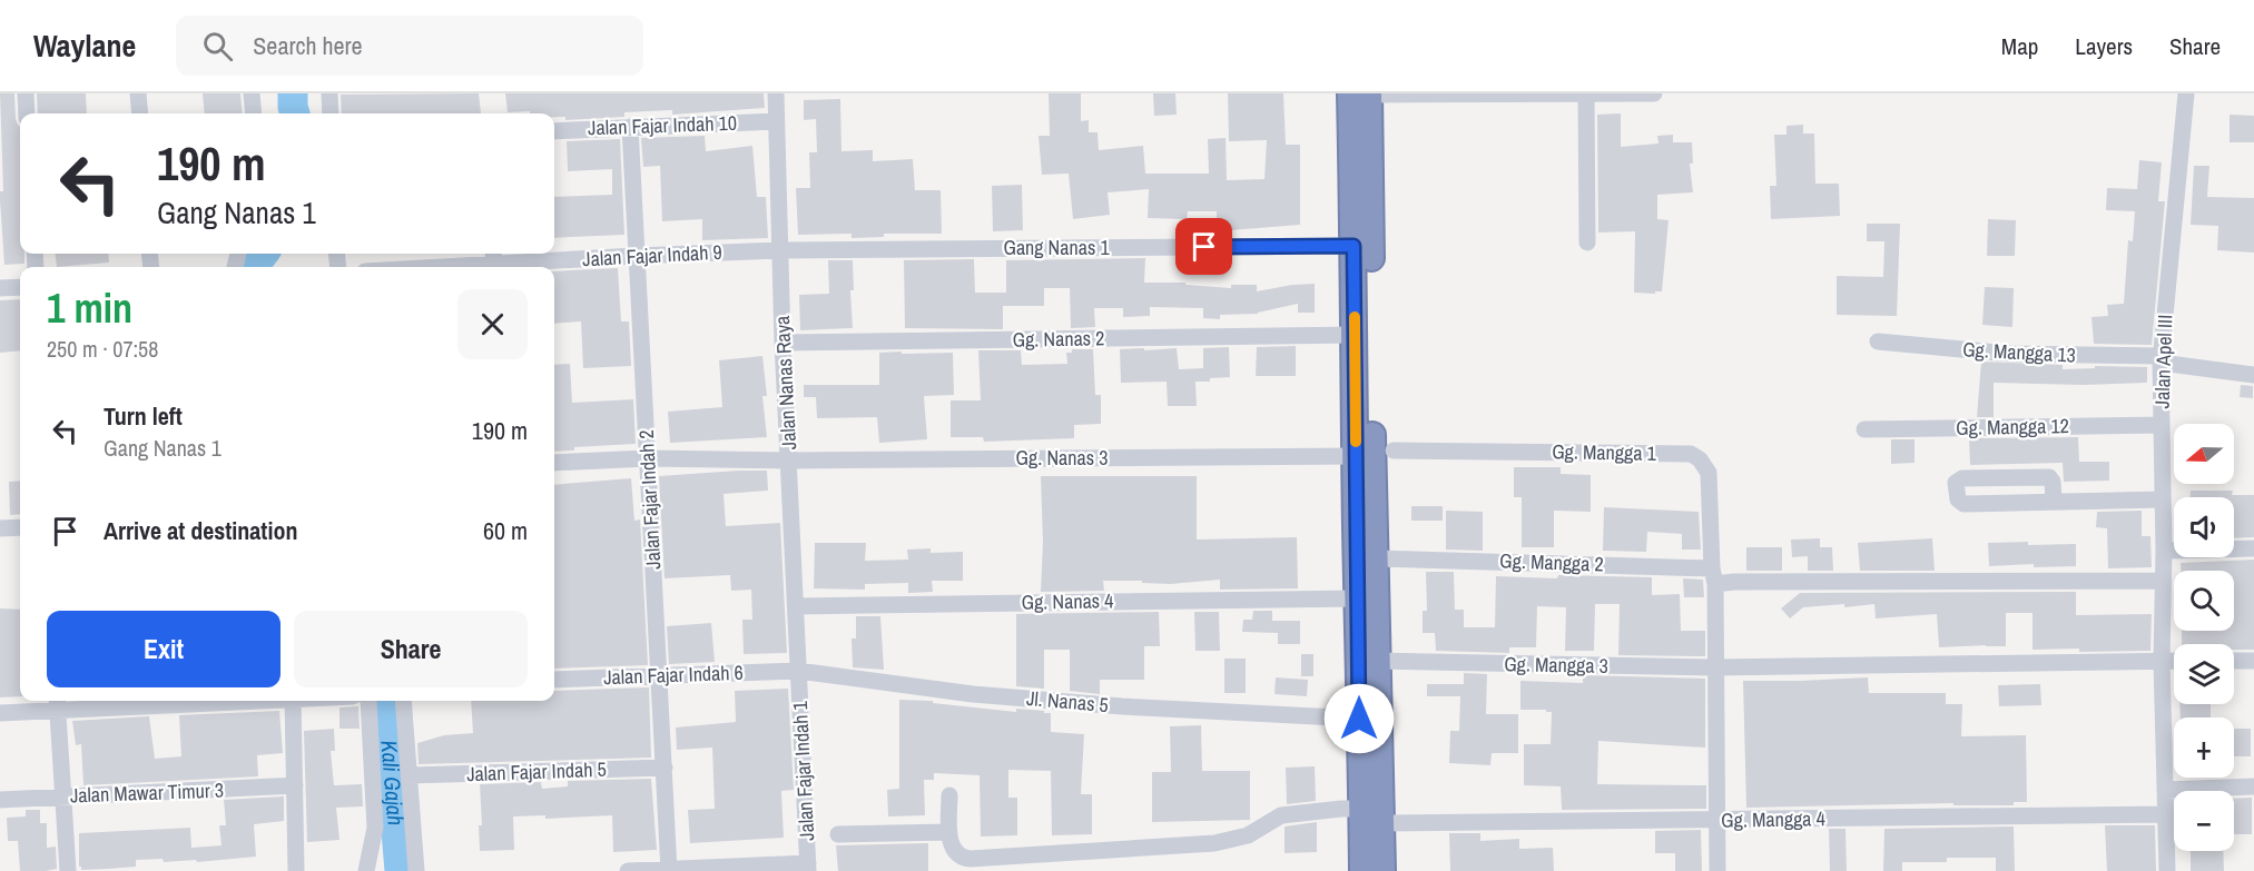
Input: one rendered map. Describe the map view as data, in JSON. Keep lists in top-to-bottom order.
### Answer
{
  "streets": {
    "street": [
      "Jalan Fajar Indah 10",
      "Gang Nanas 1",
      "Jalan Fajar Indah 9",
      "Gg. Nanas 2",
      "Gg. Mangga 13",
      "Jalan Apel III",
      "Jalan Nanas Raya",
      "Gg. Mangga 12",
      "Gg. Mangga 1",
      "Gg. Nanas 3",
      "Jalan Fajar Indah 2",
      "Gg. Mangga 2",
      "Gg. Nanas 4",
      "Gg. Mangga 3",
      "Jalan Fajar Indah 6",
      "Jl. Nanas 5",
      "Jalan Fajar Indah 1",
      "Jalan Fajar Indah 5",
      "Jalan Mawar Timur 3",
      "Gg. Mangga 4"
    ]
  },
  "crossings": [
    ["Jalan Fajar Indah 10", "Jalan Nanas Raya"],
    ["Jalan Fajar Indah 10", "Jalan Fajar Indah 2"],
    ["Gang Nanas 1", "Jalan Fajar Indah 9"],
    ["Gang Nanas 1", "Jalan Nanas Raya"],
    ["Jalan Fajar Indah 9", "Jalan Nanas Raya"],
    ["Jalan Fajar Indah 9", "Jalan Fajar Indah 2"],
    ["Gg. Nanas 2", "Jalan Nanas Raya"],
    ["Gg. Mangga 13", "Jalan Apel III"],
    ["Jalan Apel III", "Gg. Mangga 12"],
    ["Jalan Apel III", "Gg. Mangga 2"],
    ["Jalan Apel III", "Gg. Mangga 3"],
    ["Jalan Apel III", "Gg. Mangga 4"],
    ["Jalan Nanas Raya", "Gg. Nanas 3"],
    ["Jalan Nanas Raya", "Gg. Nanas 4"],
    ["Jalan Nanas Raya", "Jalan Fajar Indah 6"],
    ["Jalan Nanas Raya", "Jl. Nanas 5"],
    ["Jalan Nanas Raya", "Jalan Fajar Indah 1"],
    ["Gg. Mangga 1", "Gg. Mangga 2"],
    ["Gg. Mangga 1", "Gg. Mangga 3"],
    ["Gg. Mangga 1", "Gg. Mangga 4"],
    ["Gg. Nanas 3", "Jalan Fajar Indah 2"],
    ["Jalan Fajar Indah 2", "Jalan Fajar Indah 6"],
    ["Jalan Fajar Indah 2", "Jalan Fajar Indah 5"],
    ["Jalan Fajar Indah 6", "Jl. Nanas 5"],
    ["Jalan Fajar Indah 6", "Jalan Fajar Indah 1"],
    ["Jl. Nanas 5", "Jalan Fajar Indah 1"]
  ],
  "water": ["Kali Gajah"],
  "north": "left",
  "page": {
    "header": "Waylane",
    "search": "Search here",
    "nav": ["Map", "Layers", "Share"],
    "turn": ["190 m", "Gang Nanas 1"],
    "heading": ["1 min", "250 m · 07:58"],
    "list": [
      {
        "name": "Turn left",
        "note": "Gang Nanas 1",
        "value": "190 m"
      },
      {
        "name": "Arrive at destination",
        "value": "60 m"
      }
    ],
    "map_buttons": ["+", "−"],
    "buttons": ["Exit", "Share"]
  }
}
